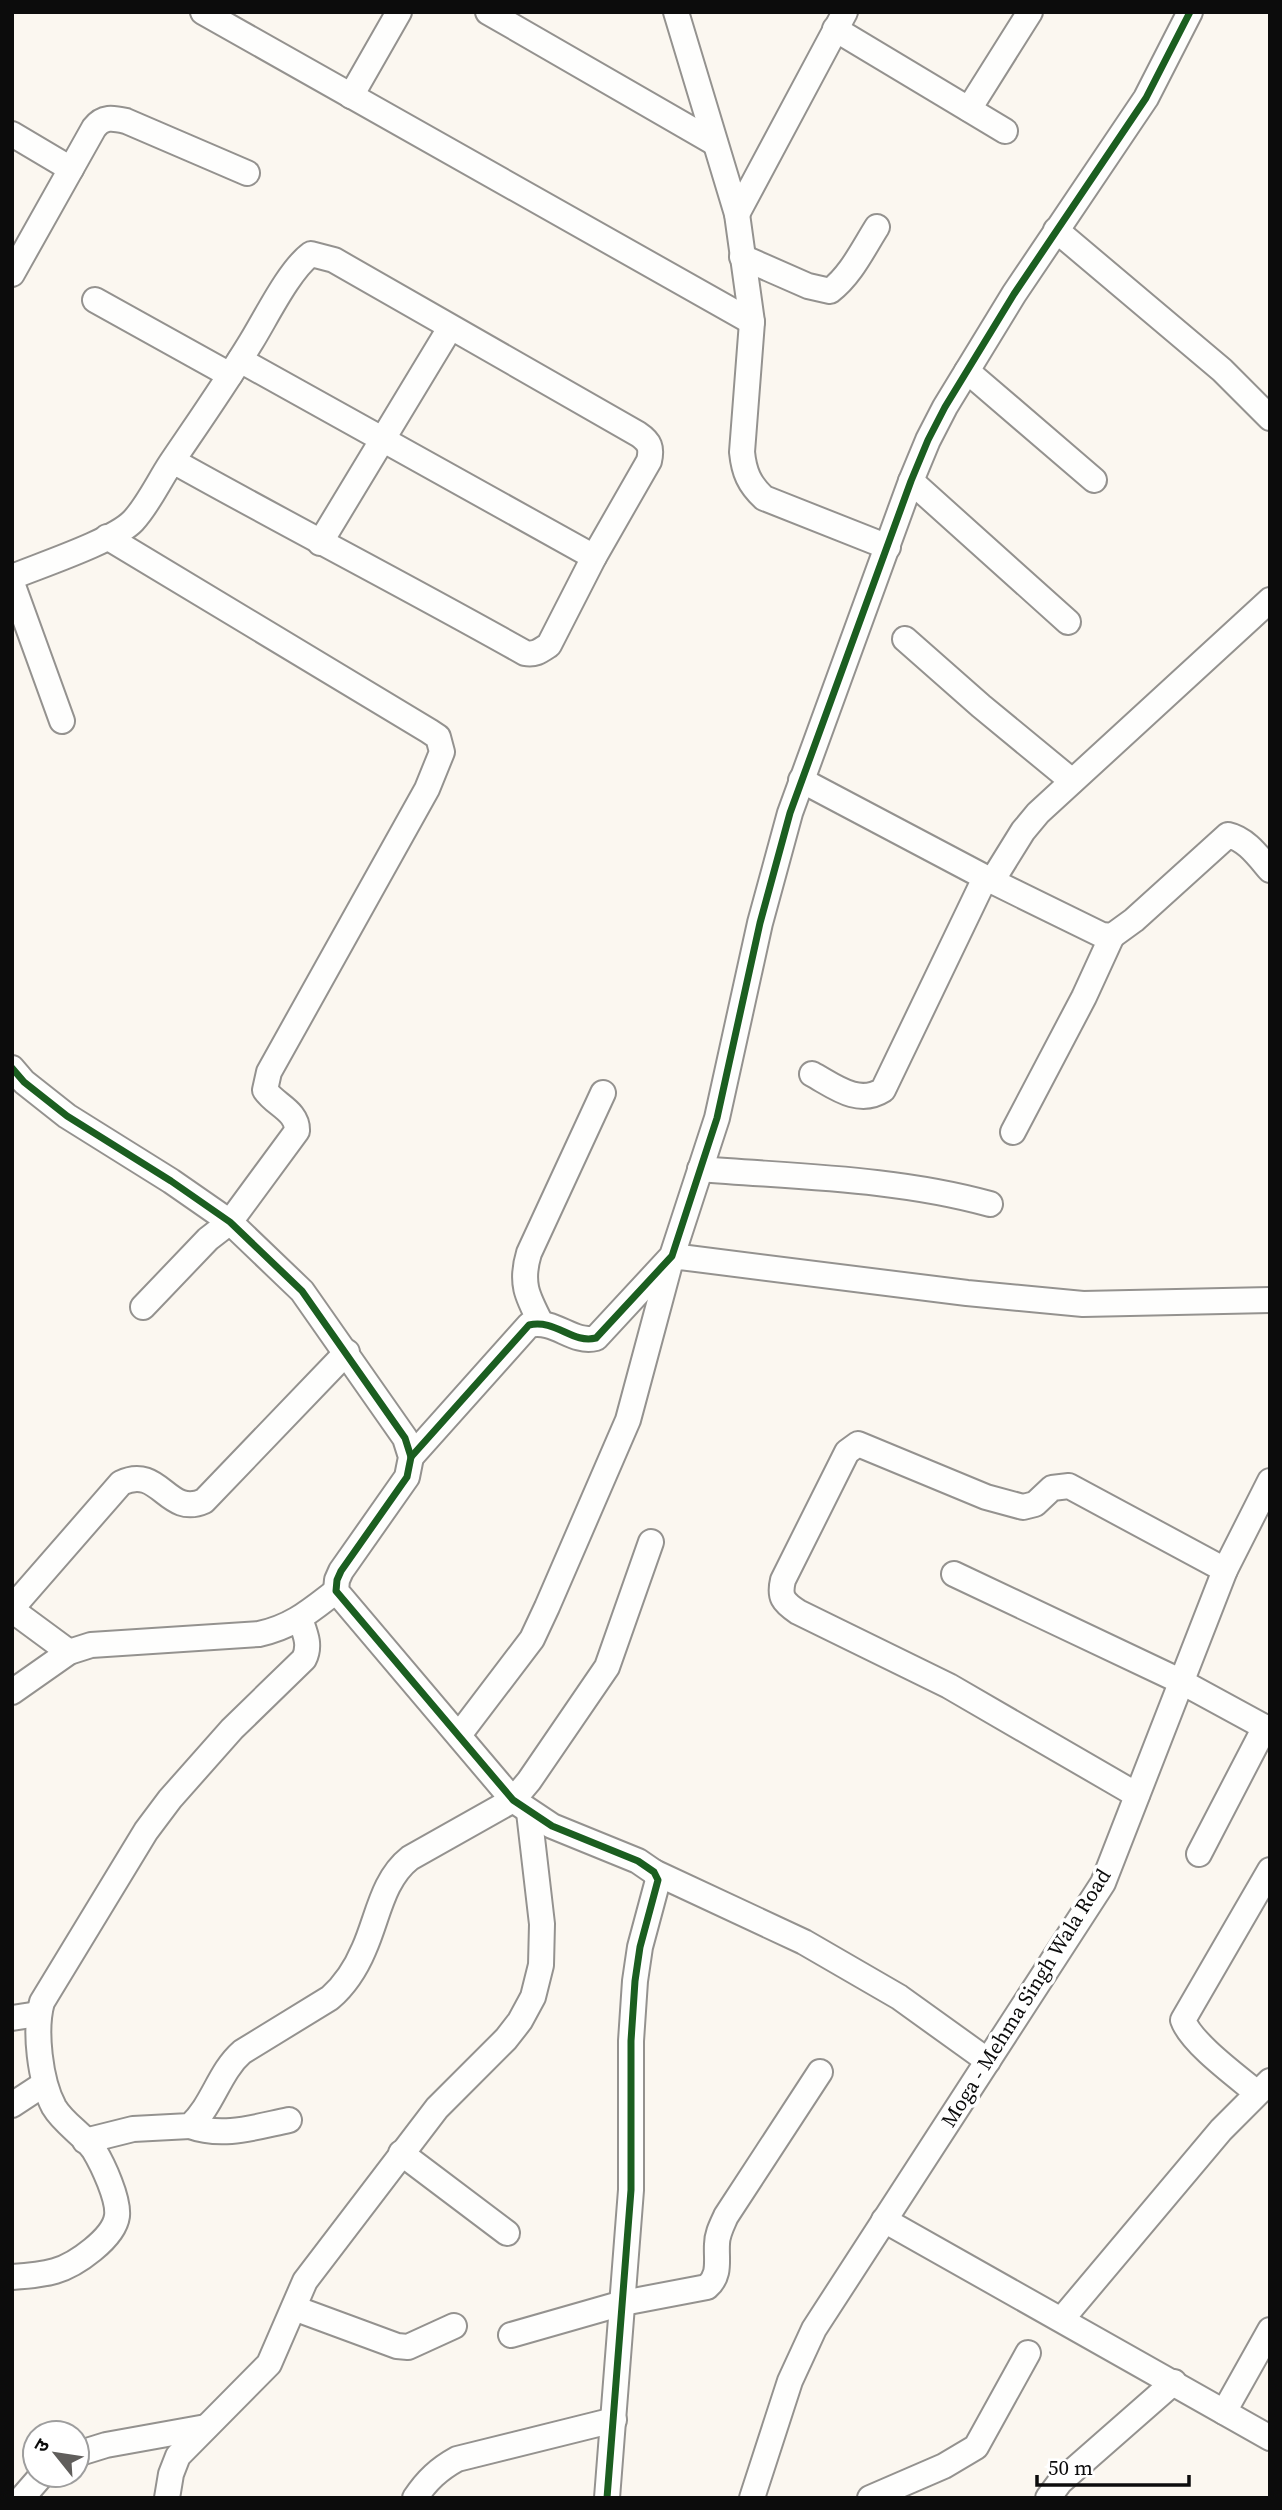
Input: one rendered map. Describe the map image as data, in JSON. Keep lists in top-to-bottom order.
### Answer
{
  "streets": {
    "street": ["Moga - Mehma Singh Wala Road"]
  },
  "scale_bar": "50 m",
  "north": "top left"
}
